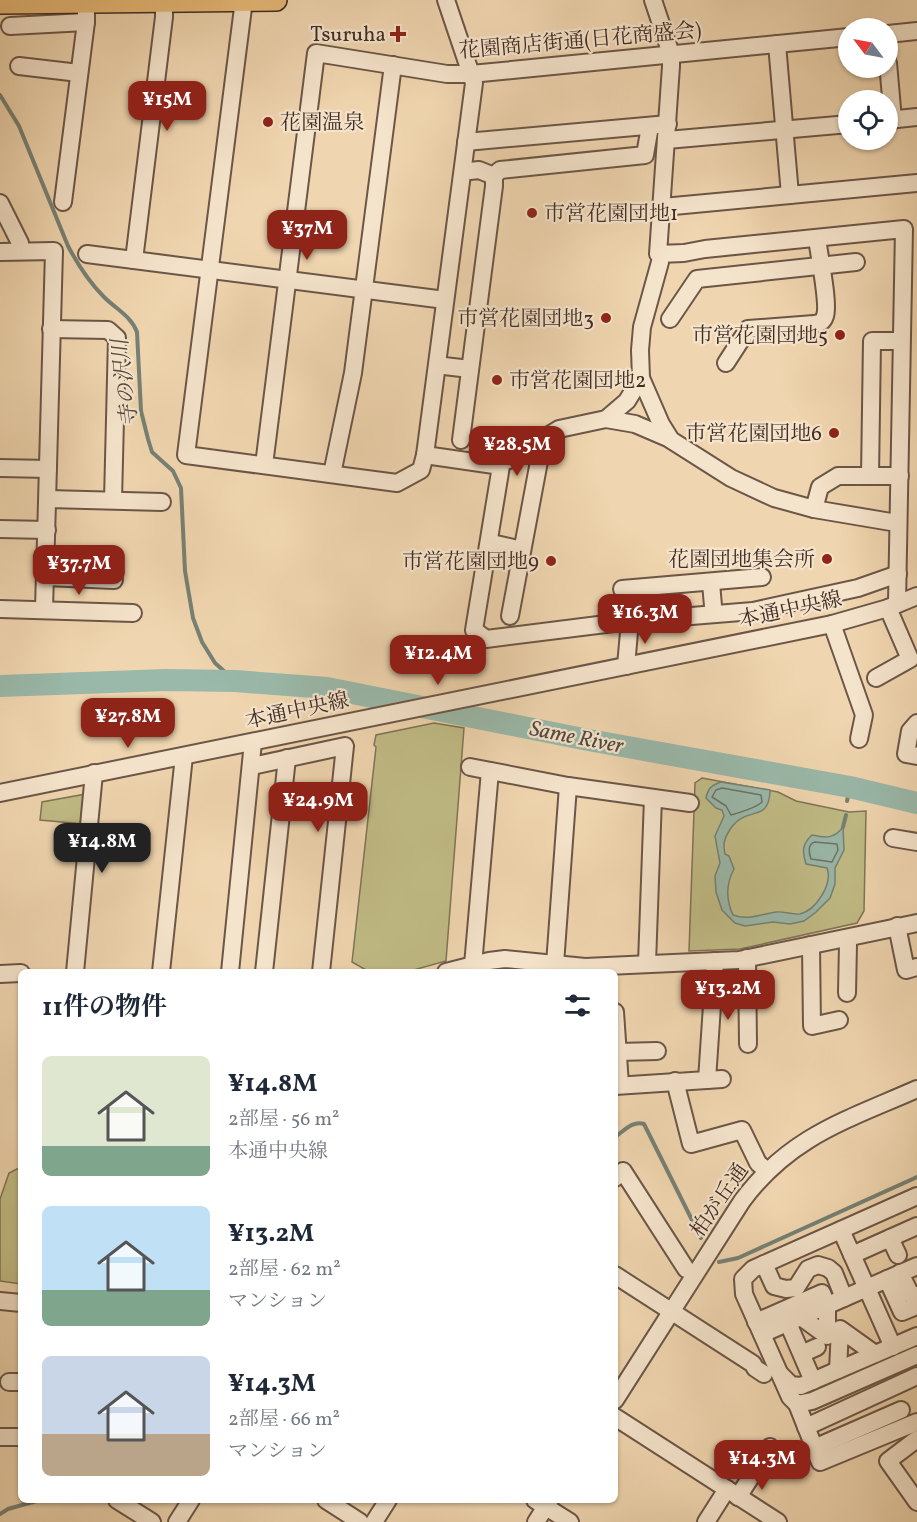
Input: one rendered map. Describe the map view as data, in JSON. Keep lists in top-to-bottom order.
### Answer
{
  "streets": {
    "street": ["花園商店街通(日花商盛会)", "本通中央線", "柏が丘通"]
  },
  "water": ["寺の沢川", "Same River"],
  "places": {
    "health": ["Tsuruha"],
    "other": [
      "花園温泉",
      "市営花園団地1",
      "市営花園団地3",
      "市営花園団地5",
      "市営花園団地2",
      "市営花園団地6",
      "花園団地集会所",
      "市営花園団地9"
    ]
  },
  "north": "top left",
  "page": {
    "price": [
      "¥15M",
      "¥37M",
      "¥28.5M",
      "¥37.7M",
      "¥16.3M",
      "¥12.4M",
      "¥27.8M",
      "¥24.9M",
      "¥14.8M",
      "¥13.2M",
      "¥14.3M"
    ],
    "heading": "11件の物件",
    "list": [
      {
        "name": "¥14.8M",
        "note": "2部屋 · 56 m² · 本通中央線"
      },
      {
        "name": "¥13.2M",
        "note": "2部屋 · 62 m² · マンション"
      },
      {
        "name": "¥14.3M",
        "note": "2部屋 · 66 m² · マンション"
      }
    ]
  }
}
